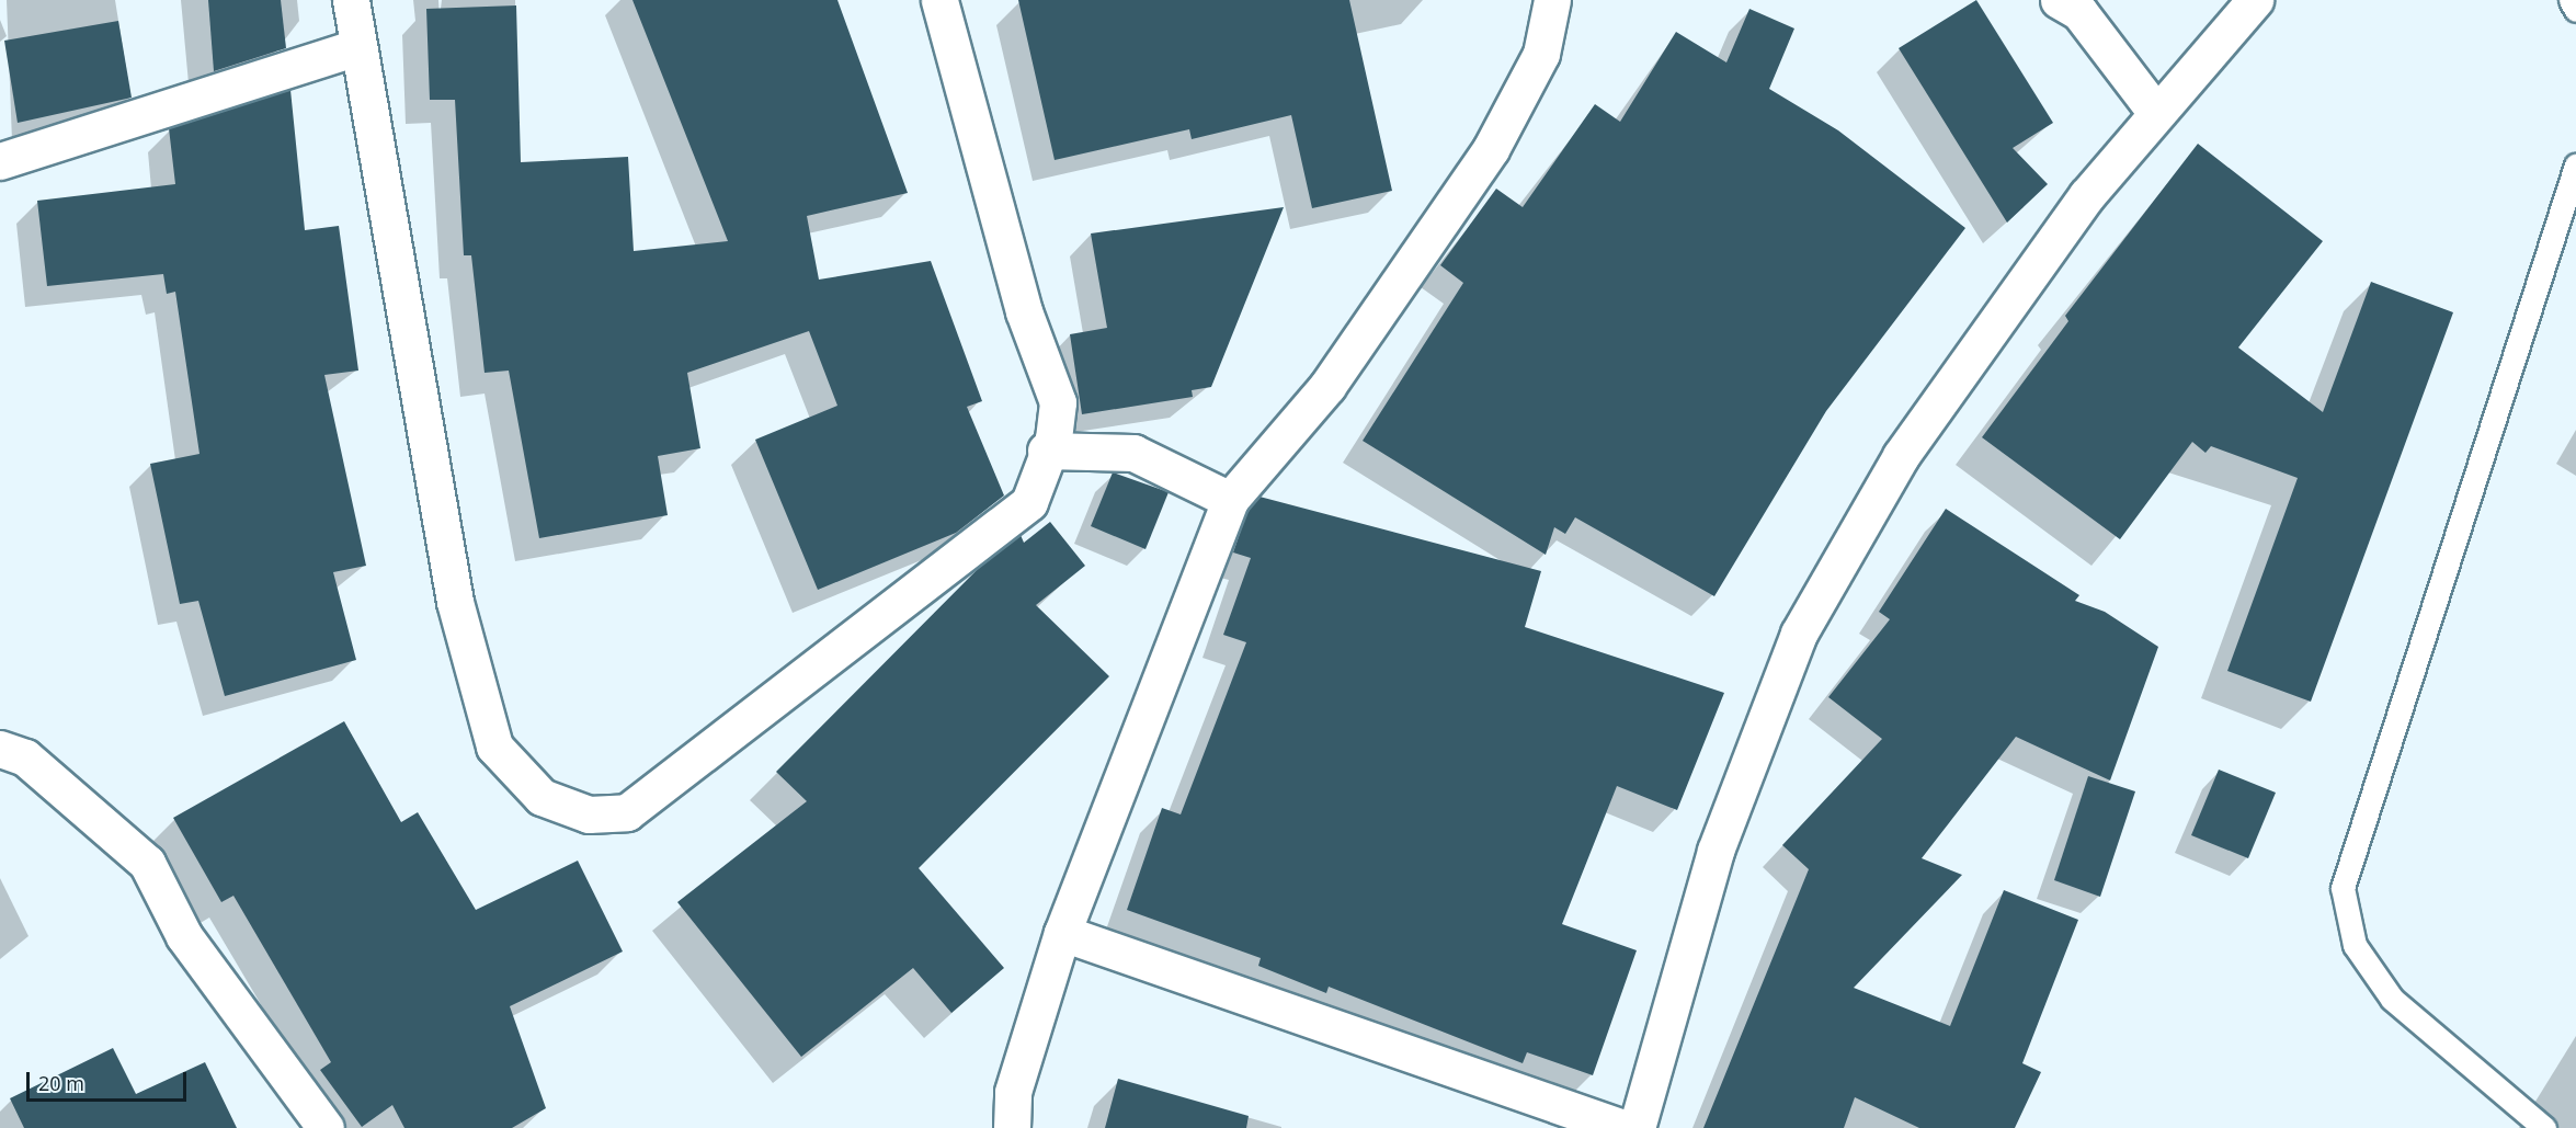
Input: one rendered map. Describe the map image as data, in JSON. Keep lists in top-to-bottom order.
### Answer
{
  "scale_bar": "20 m"
}
